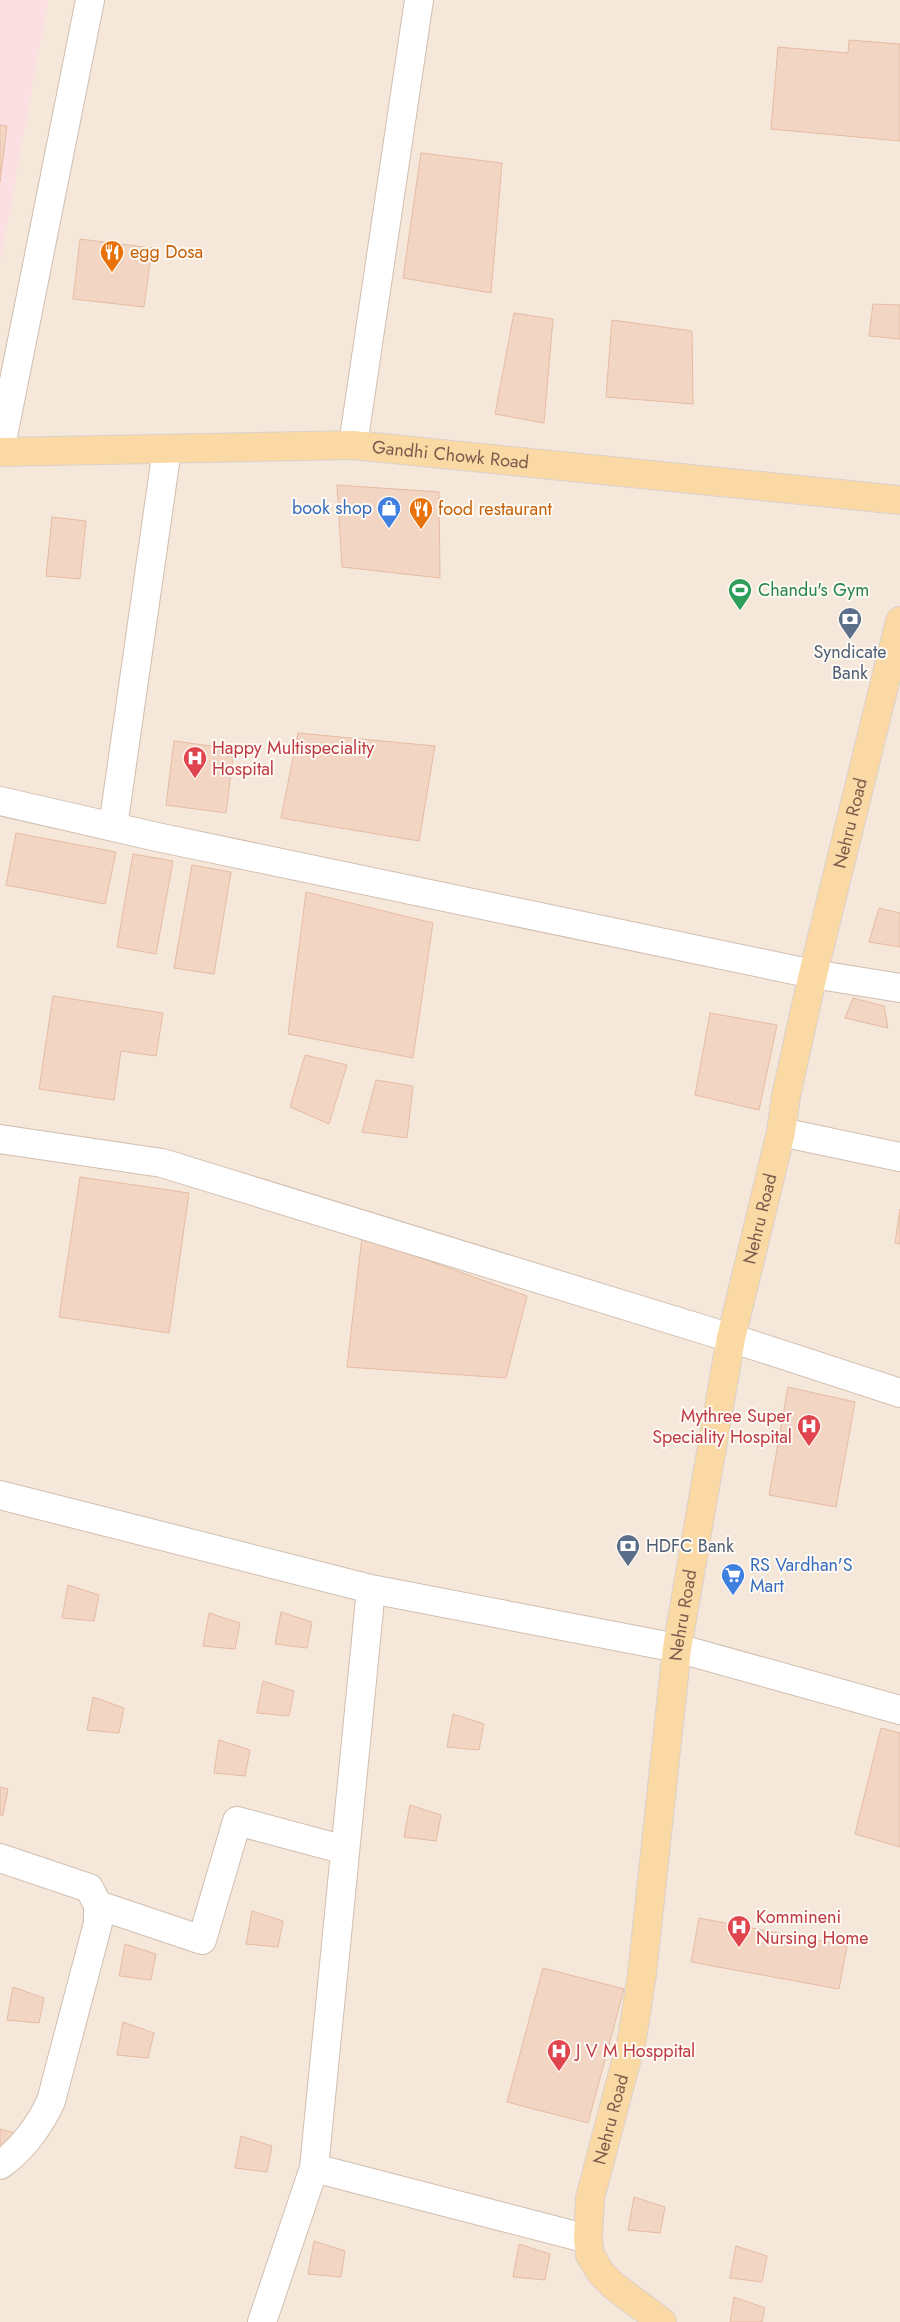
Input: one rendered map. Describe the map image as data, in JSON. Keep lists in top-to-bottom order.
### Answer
{
  "streets": {
    "main road": ["Gandhi Chowk Road", "Nehru Road"]
  },
  "places": {
    "restaurant": ["egg Dosa", "food restaurant"],
    "shop": ["book shop"],
    "sports": ["Chandu's Gym"],
    "bank": ["Syndicate Bank", "HDFC Bank"],
    "hospital": [
      "Happy Multispeciality Hospital",
      "Mythree Super Speciality Hospital",
      "Kommineni Nursing Home",
      "J V M Hosppital"
    ],
    "supermarket": ["RS Vardhan'S Mart"]
  }
}
